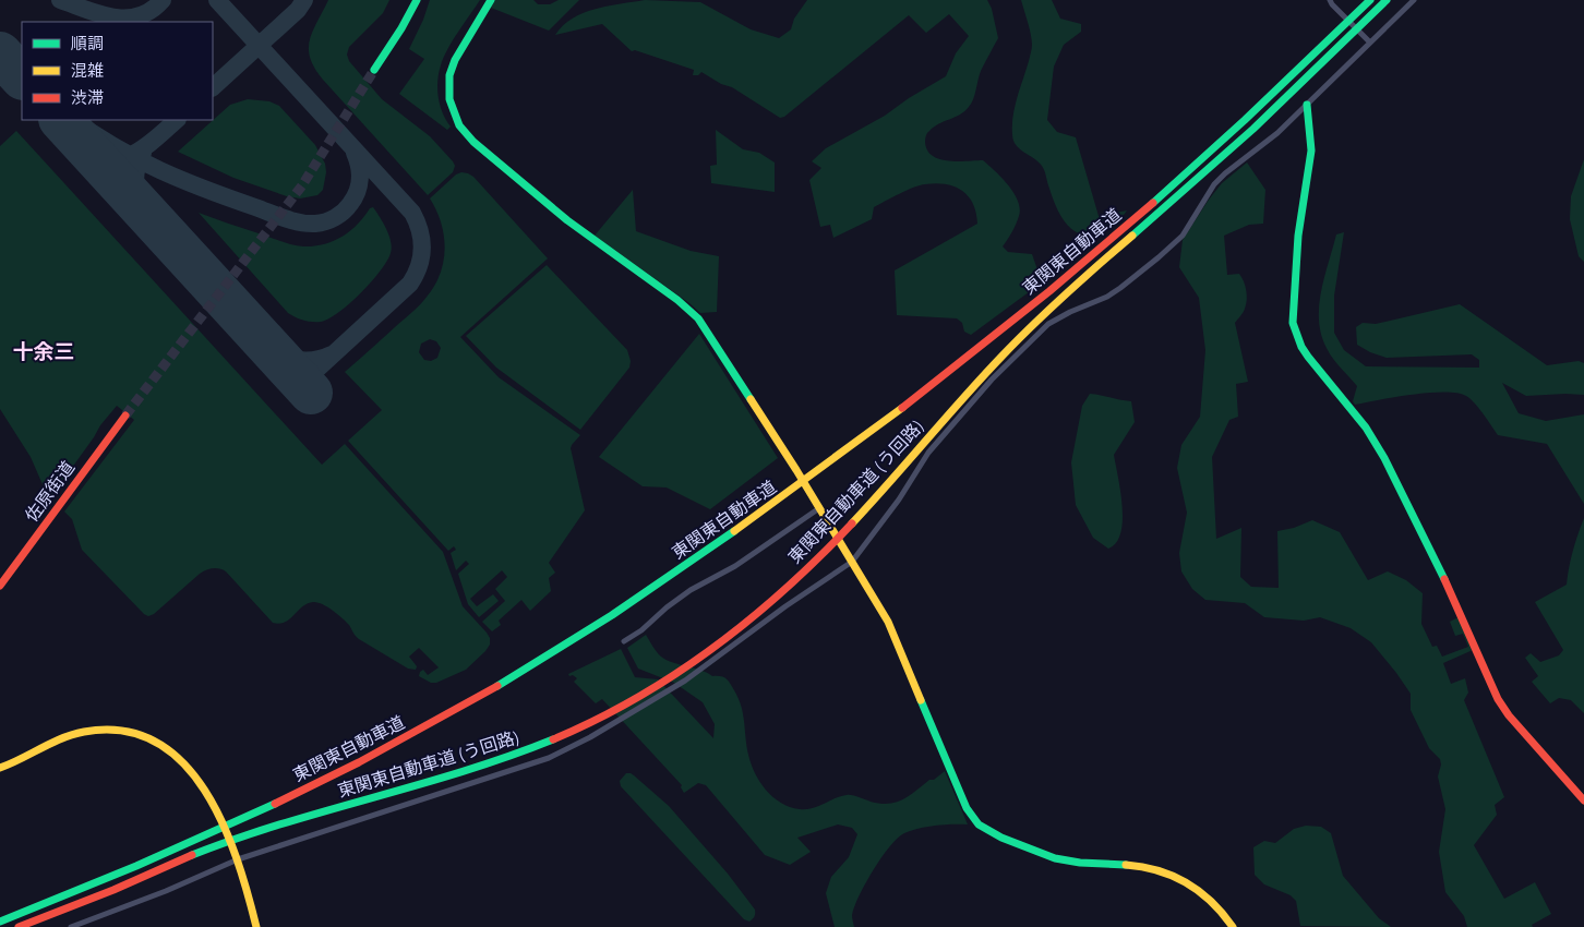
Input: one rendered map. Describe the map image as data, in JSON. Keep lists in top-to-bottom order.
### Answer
{
  "streets": {
    "main road": ["東関東自動車道", "佐原街道", "東関東自動車道 (う回路)"]
  },
  "crossings": [
    ["東関東自動車道", "東関東自動車道 (う回路)"]
  ],
  "districts": ["十余三"],
  "legend": ["順調", "混雑", "渋滞"]
}
